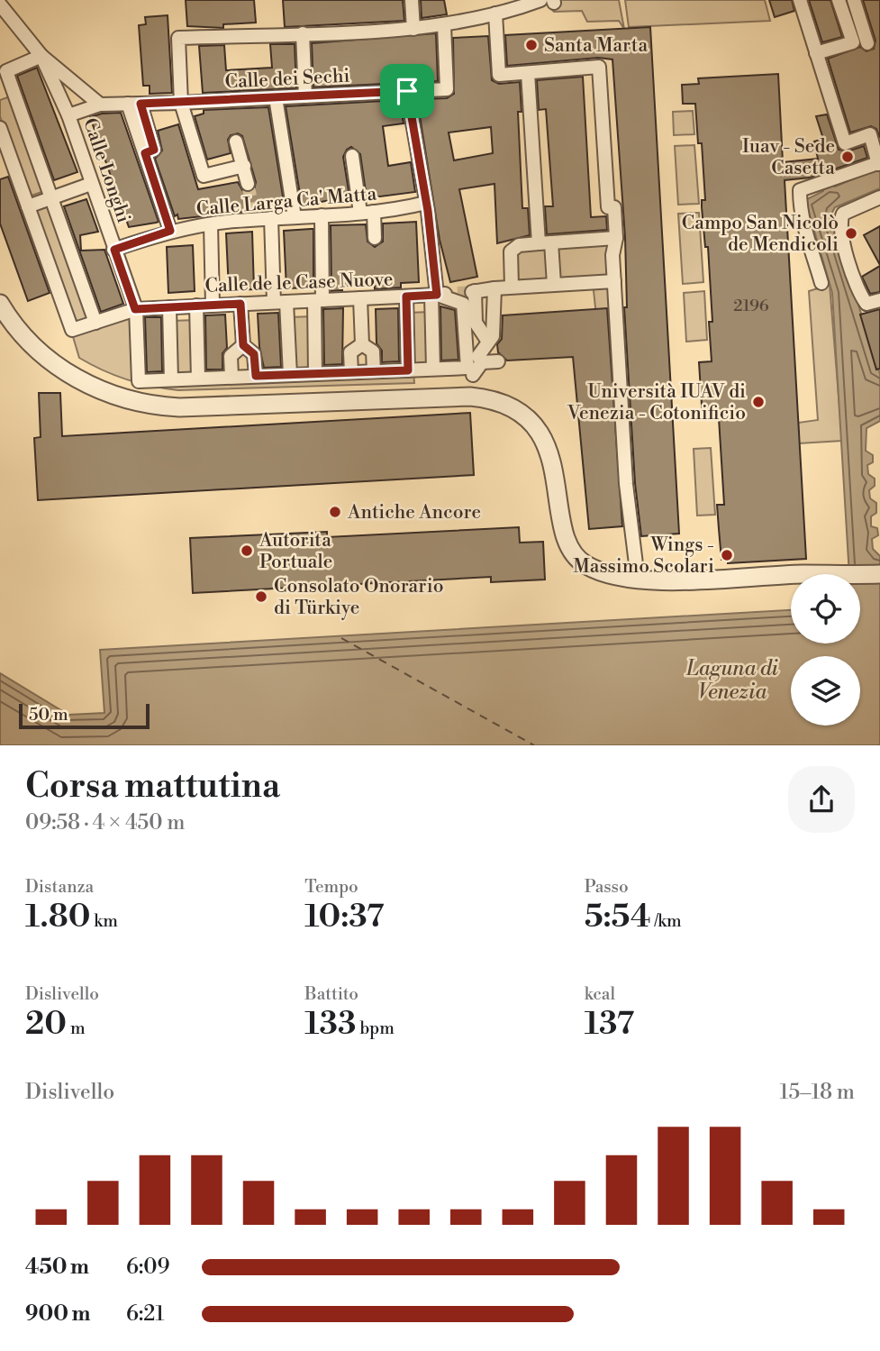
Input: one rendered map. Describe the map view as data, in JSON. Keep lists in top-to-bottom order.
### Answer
{
  "streets": {
    "street": [
      "Calle dei Sechi",
      "Calle Longhi",
      "Calle Larga Ca' Matta",
      "Calle de le Case Nuove"
    ]
  },
  "crossings": [
    ["Calle dei Sechi", "Calle Longhi"],
    ["Calle Longhi", "Calle Larga Ca' Matta"],
    ["Calle Longhi", "Calle de le Case Nuove"]
  ],
  "water": ["Laguna di Venezia"],
  "places": [
    "Santa Marta",
    "Iuav - Sede Casetta",
    "Campo San Nicolò de Mendicoli",
    "Università IUAV di Venezia - Cotonificio",
    "Antiche Ancore",
    "Autorita Portuale",
    "Wings - Massimo Scolari",
    "Consolato Onorario di Türkiye"
  ],
  "house_numbers": ["2196"],
  "scale_bar": "50 m",
  "page": {
    "scale": "50 m",
    "heading": ["Corsa mattutina", "09:58 · 4 × 450 m"],
    "stats": [
      ["Distanza", "1.80 km"],
      ["Tempo", "10:37"],
      ["Passo", "5:54 /km"],
      ["Dislivello", "20 m"],
      ["Battito", "133 bpm"],
      ["kcal", "137"]
    ],
    "chart": ["Dislivello", "15–18 m"],
    "list": [
      {
        "name": "450 m",
        "note": "6:09"
      },
      {
        "name": "900 m",
        "note": "6:21"
      }
    ]
  }
}
